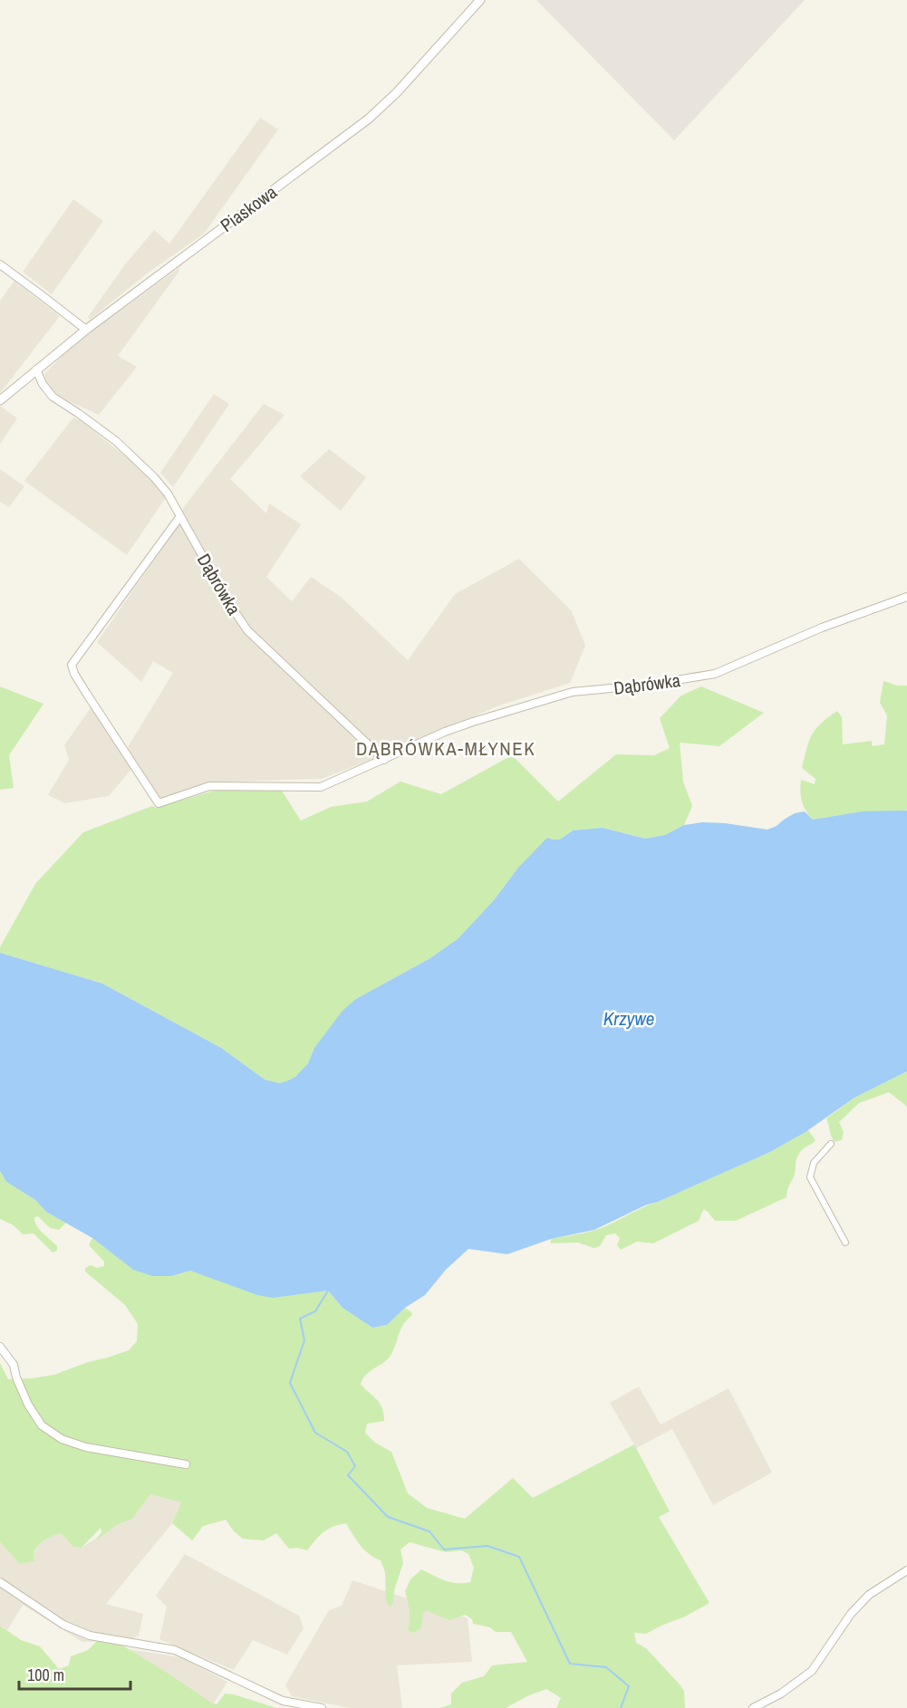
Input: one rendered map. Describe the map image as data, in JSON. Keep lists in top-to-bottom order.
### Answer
{
  "streets": {
    "street": ["Piaskowa", "Dąbrówka"]
  },
  "crossings": [
    ["Piaskowa", "Dąbrówka"]
  ],
  "districts": ["DĄBRÓWKA-MŁYNEK"],
  "water": ["Krzywe"],
  "scale_bar": "100 m"
}
